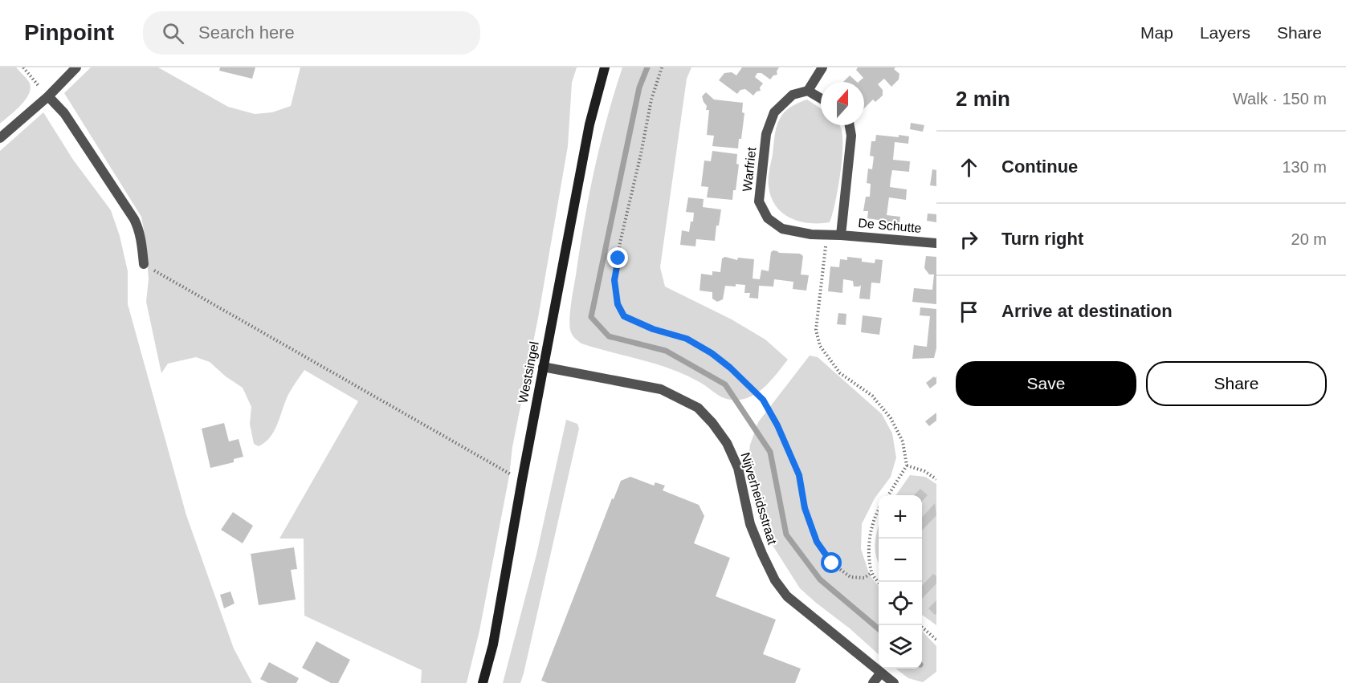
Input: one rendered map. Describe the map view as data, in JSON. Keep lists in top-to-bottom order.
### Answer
{
  "streets": {
    "main road": ["Westsingel"],
    "street": ["Warfriet", "De Schutte", "Nijverheidsstraat"]
  },
  "crossings": [
    ["Warfriet", "De Schutte"],
    ["Westsingel", "Nijverheidsstraat"]
  ],
  "north": "top",
  "page": {
    "header": "Pinpoint",
    "search": "Search here",
    "nav": ["Map", "Layers", "Share"],
    "heading": ["2 min", "Walk · 150 m"],
    "list": [
      ["Continue", "130 m"],
      ["Turn right", "20 m"],
      "Arrive at destination"
    ],
    "buttons": ["Save", "Share"],
    "map_buttons": ["+", "−"]
  }
}
